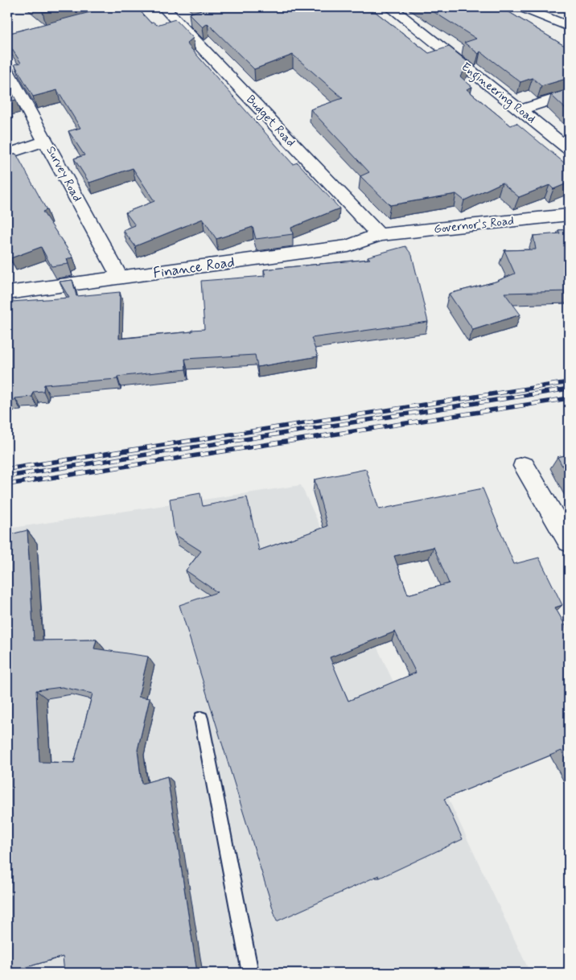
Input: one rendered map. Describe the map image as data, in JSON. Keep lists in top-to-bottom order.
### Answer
{
  "streets": {
    "street": [
      "Engineering Road",
      "Budget Road",
      "Survey Road",
      "Governor's Road",
      "Finance Road"
    ]
  },
  "crossings": [
    ["Budget Road", "Governor's Road"],
    ["Budget Road", "Finance Road"],
    ["Survey Road", "Finance Road"],
    ["Governor's Road", "Finance Road"]
  ]
}
